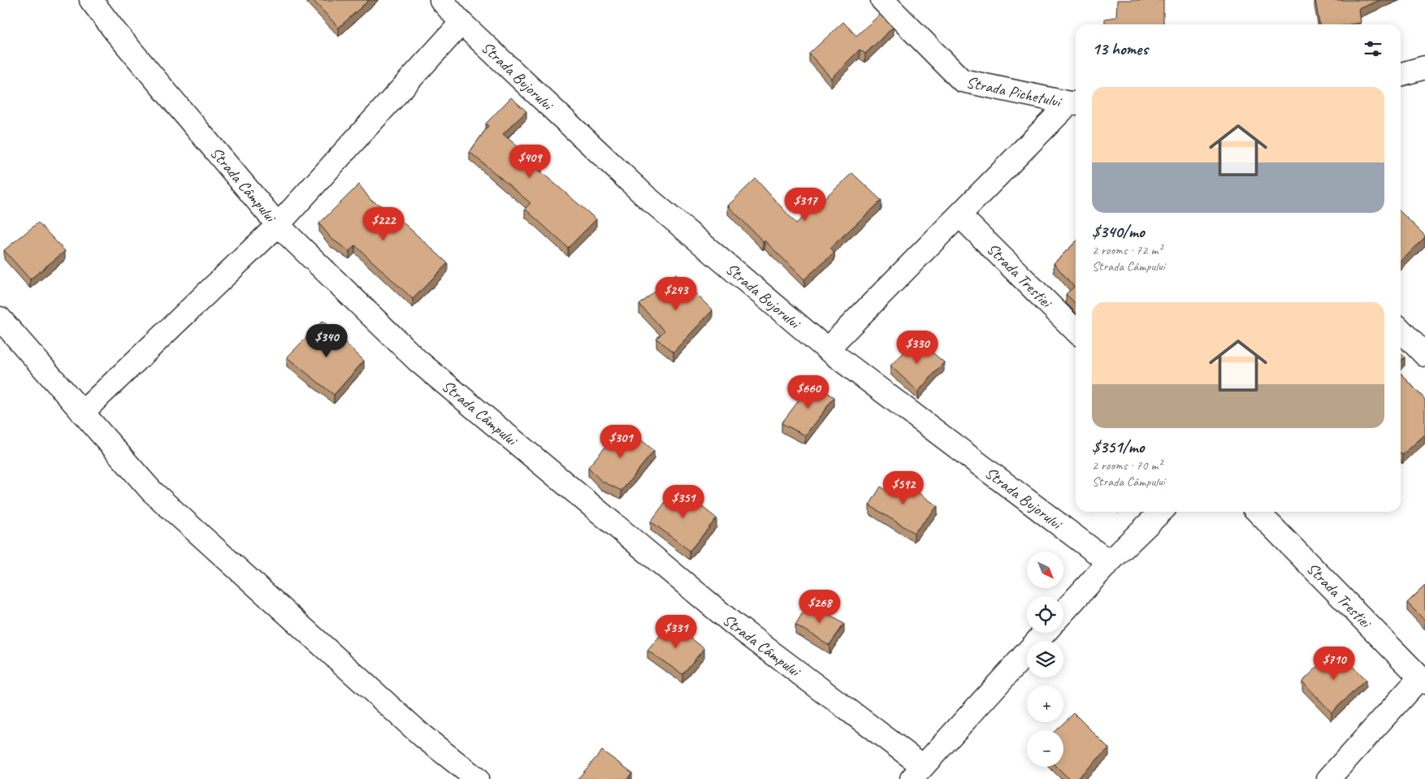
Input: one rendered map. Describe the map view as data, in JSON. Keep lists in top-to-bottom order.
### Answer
{
  "streets": {
    "street": [
      "Strada Bujorului",
      "Strada Pichetului",
      "Strada Câmpului",
      "Strada Trestiei"
    ]
  },
  "north": "bottom right",
  "page": {
    "heading": "13 homes",
    "list": [
      {
        "name": "$340/mo",
        "note": "2 rooms · 72 m² · Strada Câmpului"
      },
      {
        "name": "$351/mo",
        "note": "2 rooms · 70 m² · Strada Câmpului"
      }
    ],
    "price": [
      "$409",
      "$317",
      "$222",
      "$243",
      "$340",
      "$330",
      "$660",
      "$301",
      "$592",
      "$351",
      "$268",
      "$331",
      "$710"
    ],
    "map_buttons": ["+", "−"]
  }
}
